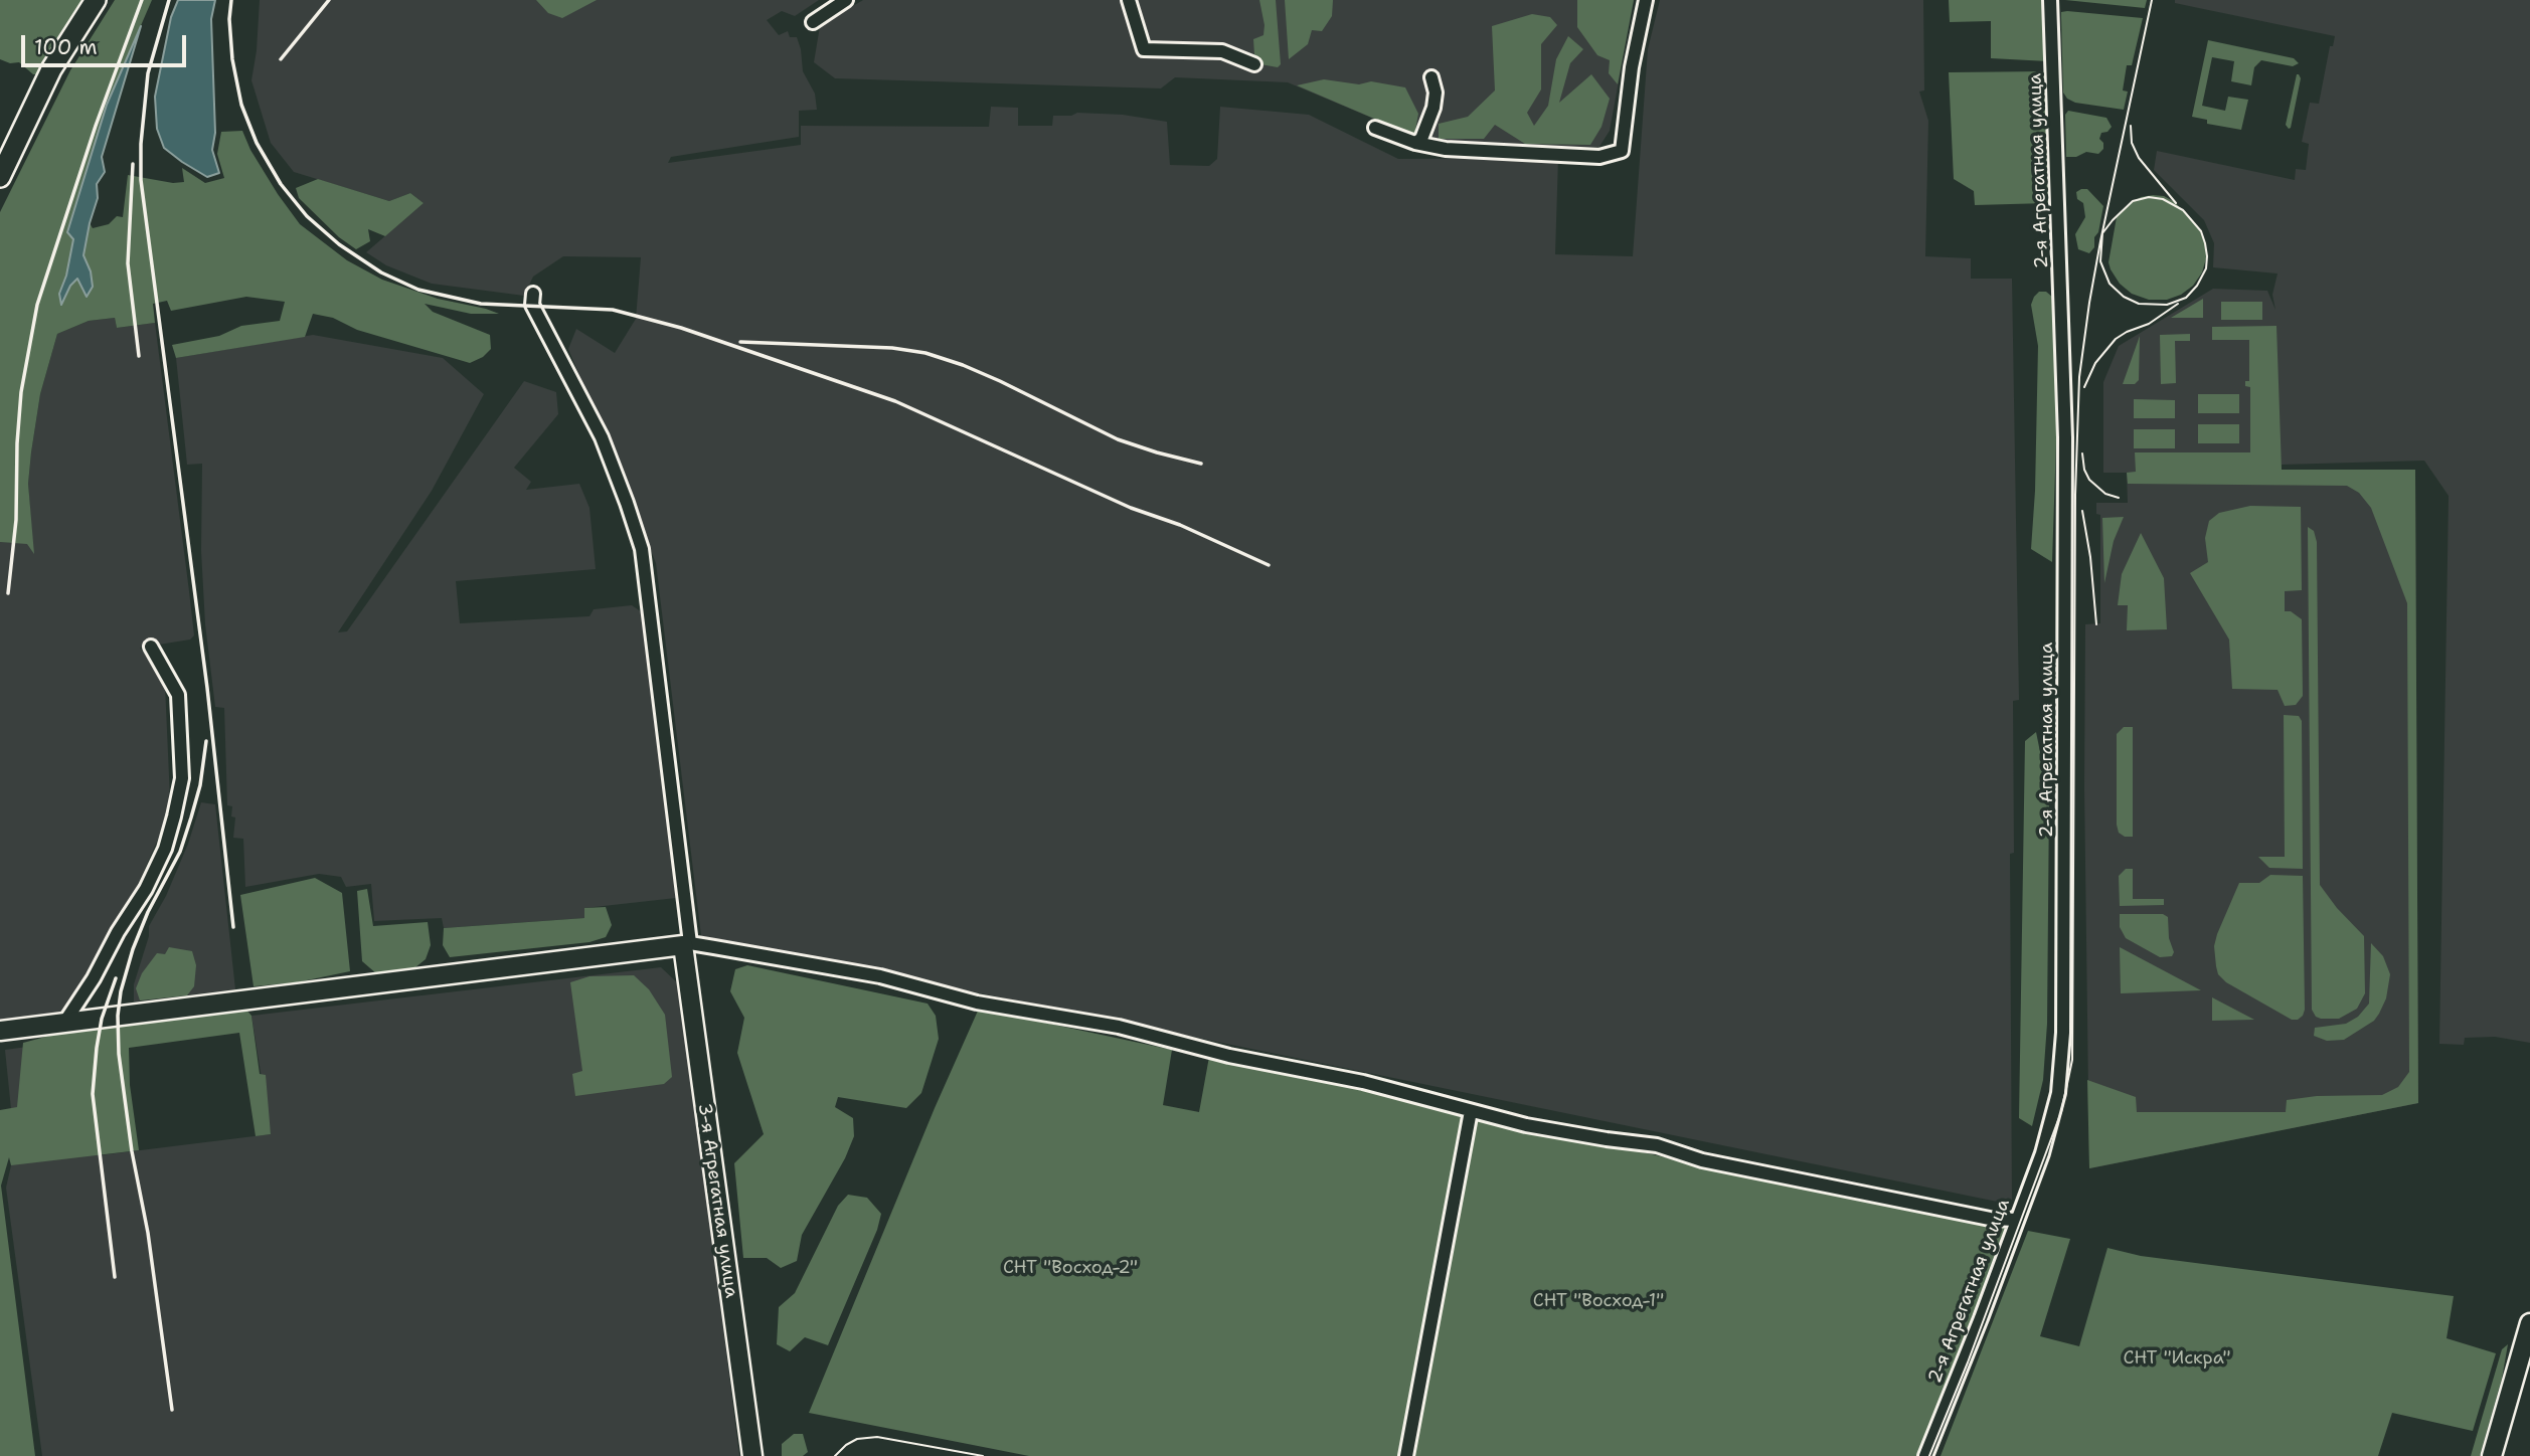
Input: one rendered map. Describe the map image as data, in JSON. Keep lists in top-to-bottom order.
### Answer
{
  "streets": {
    "street": ["2-я Агрегатная улица", "3-я Агрегатная улица"]
  },
  "parks": ["СНТ \"Восход-2\"", "СНТ \"Восход-1\"", "СНТ \"Искра\""],
  "scale_bar": "100 m"
}
